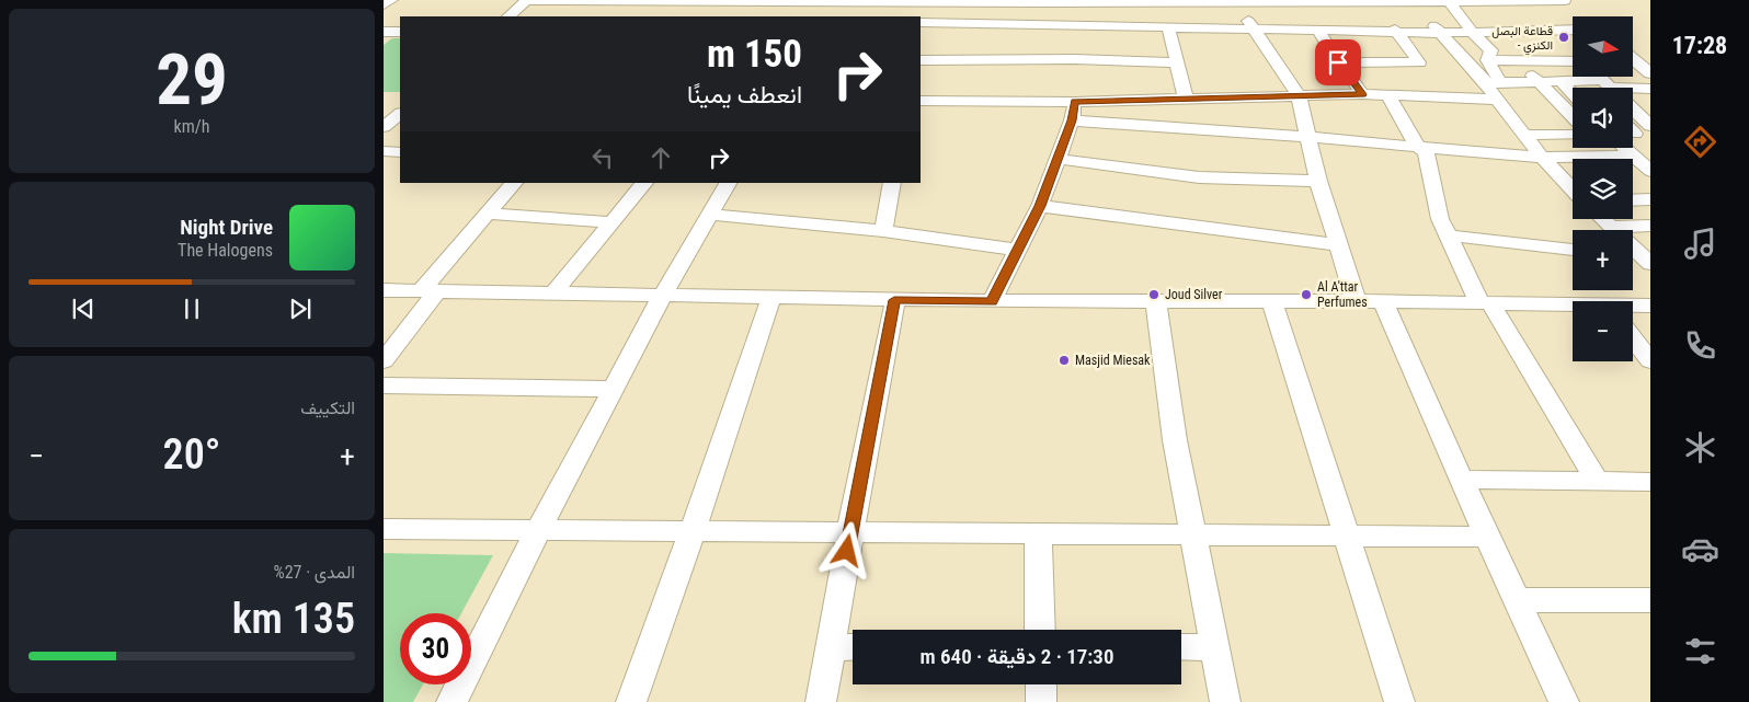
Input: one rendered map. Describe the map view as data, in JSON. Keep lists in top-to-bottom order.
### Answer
{
  "places": [
    "قطاعة البصل - الكنزي",
    "Joud Silver",
    "Al A'ttar Perfumes",
    "Masjid Miesak"
  ],
  "north": "right",
  "page": {
    "tabs": "17:28",
    "tile": [
      ["29", "km/h"],
      "التكييف",
      ["المدى · 27%", "135 km"]
    ],
    "map_buttons": ["+", "−"],
    "turn": ["150 m", "انعطف يمينًا"],
    "song": ["Night Drive", "The Halogens"],
    "heat": ["−", "20°", "+"],
    "limit": "30",
    "trip": "17:30 · 2 دقيقة · 640 m"
  }
}
